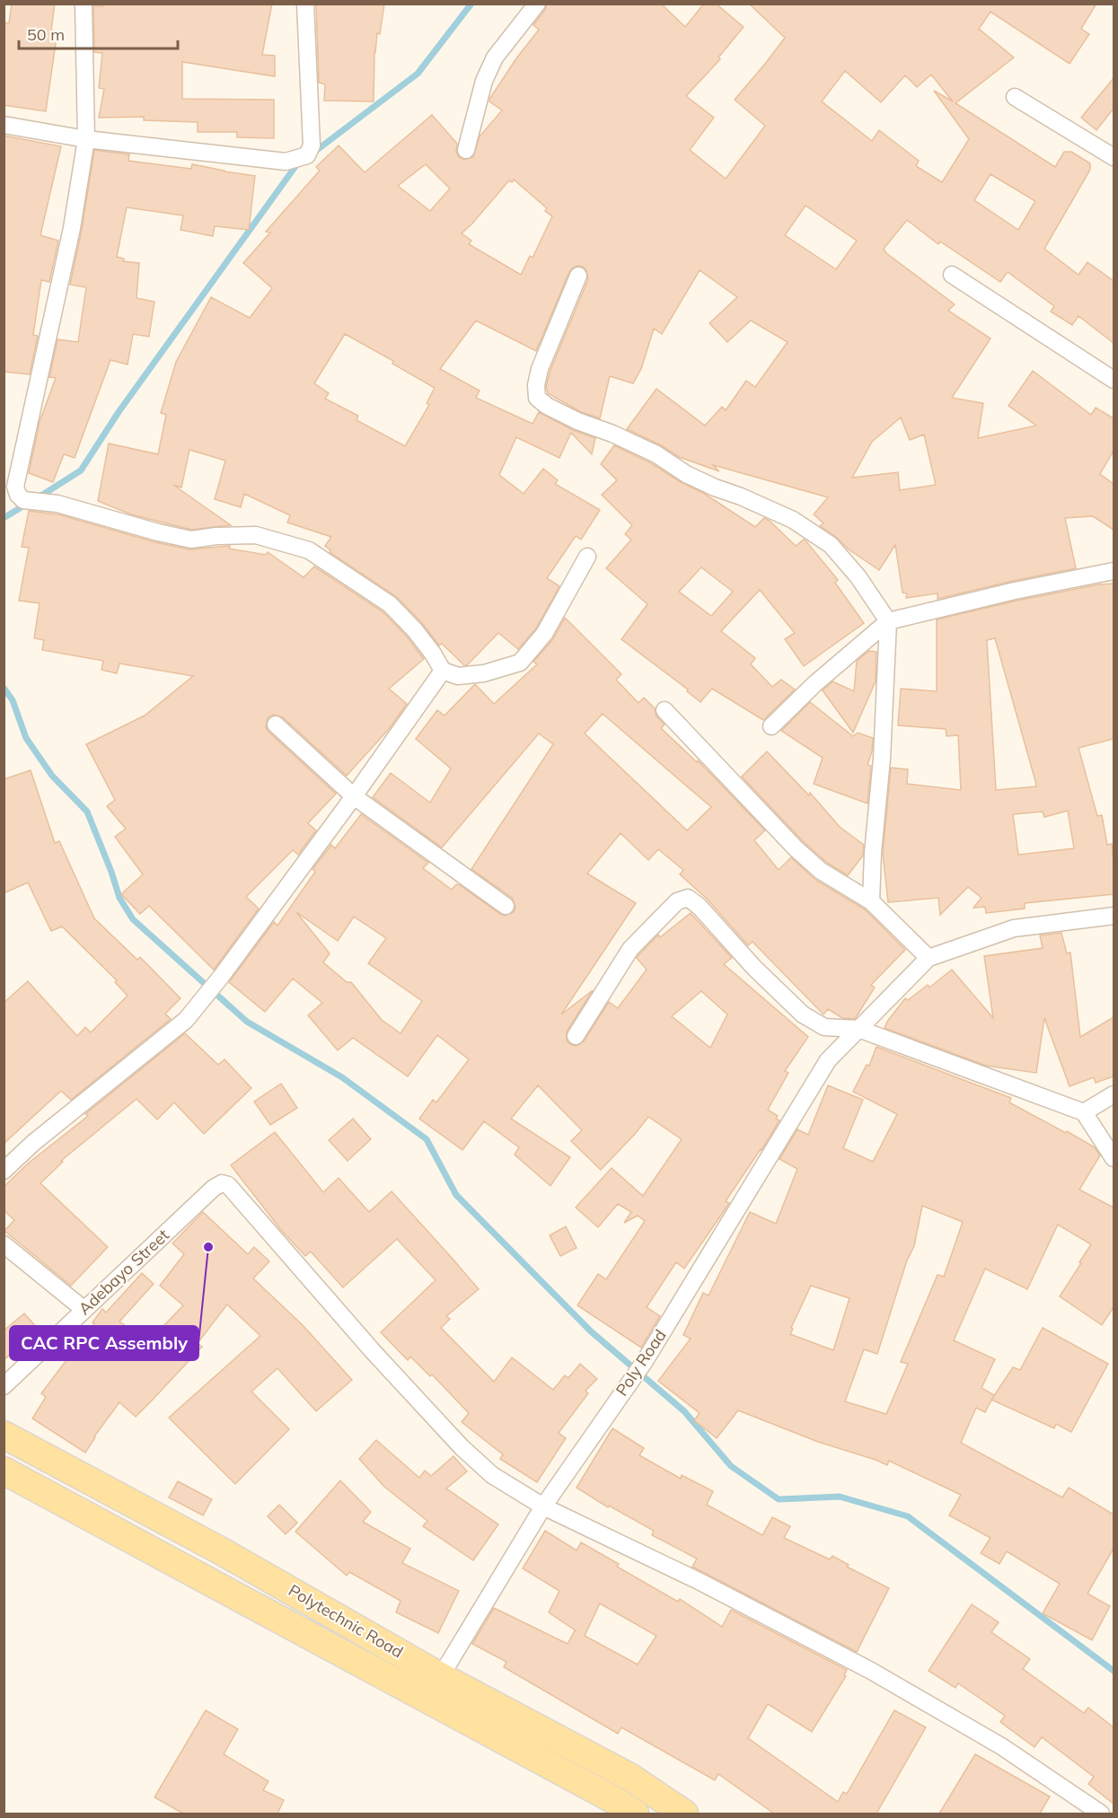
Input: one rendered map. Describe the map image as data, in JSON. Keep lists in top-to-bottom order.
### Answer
{
  "streets": {
    "main road": ["Polytechnic Road"],
    "street": ["Adebayo Street", "Poly Road"]
  },
  "crossings": [
    ["Adebayo Street", "Poly Road"],
    ["Poly Road", "Polytechnic Road"]
  ],
  "places": ["CAC RPC Assembly"],
  "scale_bar": "50 m"
}
